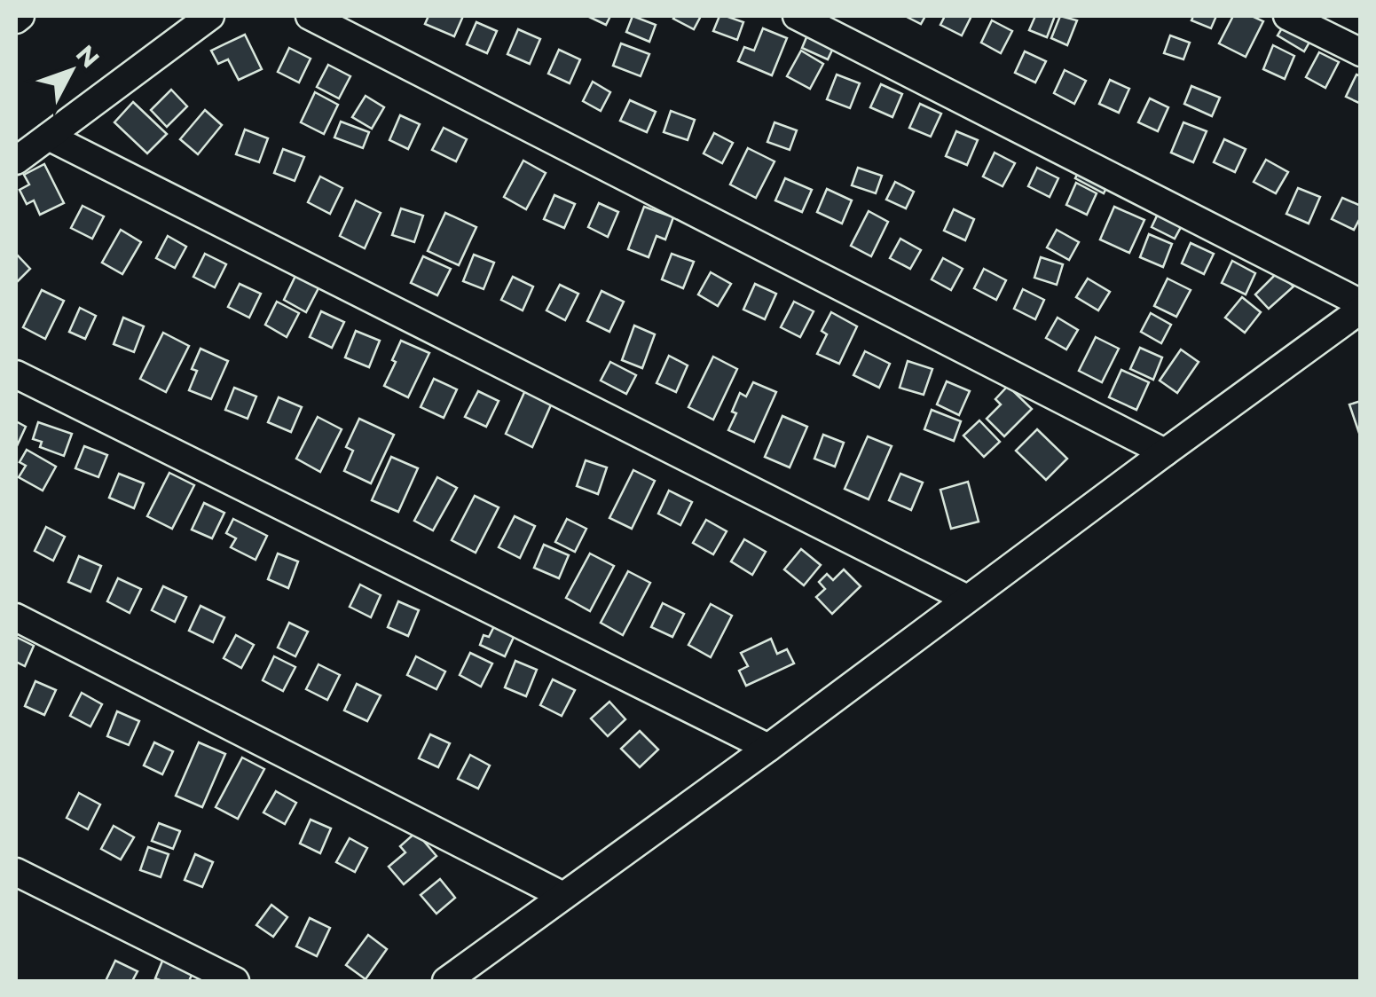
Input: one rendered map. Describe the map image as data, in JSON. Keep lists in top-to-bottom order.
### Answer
{
  "north": "top right"
}
